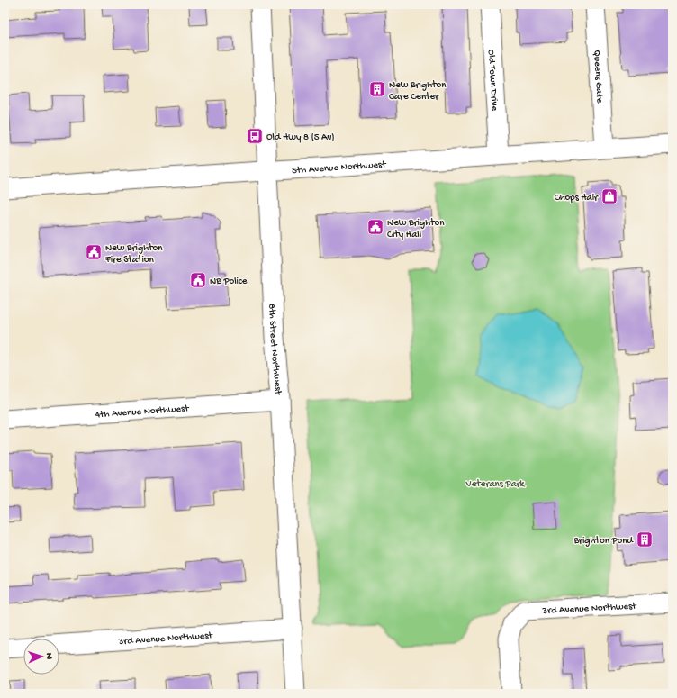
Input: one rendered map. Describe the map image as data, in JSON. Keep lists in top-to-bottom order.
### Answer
{
  "streets": {
    "street": [
      "Queens Gate",
      "Old Town Drive",
      "5th Avenue Northwest",
      "8th Street Northwest",
      "4th Avenue Northwest",
      "3rd Avenue Northwest"
    ]
  },
  "crossings": [
    ["Queens Gate", "5th Avenue Northwest"],
    ["Old Town Drive", "5th Avenue Northwest"],
    ["5th Avenue Northwest", "8th Street Northwest"],
    ["8th Street Northwest", "4th Avenue Northwest"],
    ["8th Street Northwest", "3rd Avenue Northwest"]
  ],
  "parks": ["Veterans Park"],
  "places": {
    "building": ["New Brighton Care Center", "Brighton Pond"],
    "bus stop": ["Old Hwy 8 (5 Av)"],
    "shop": ["Chops Hair"],
    "public building": ["New Brighton City Hall", "New Brighton Fire Station", "NB Police"]
  },
  "north": "right"
}
